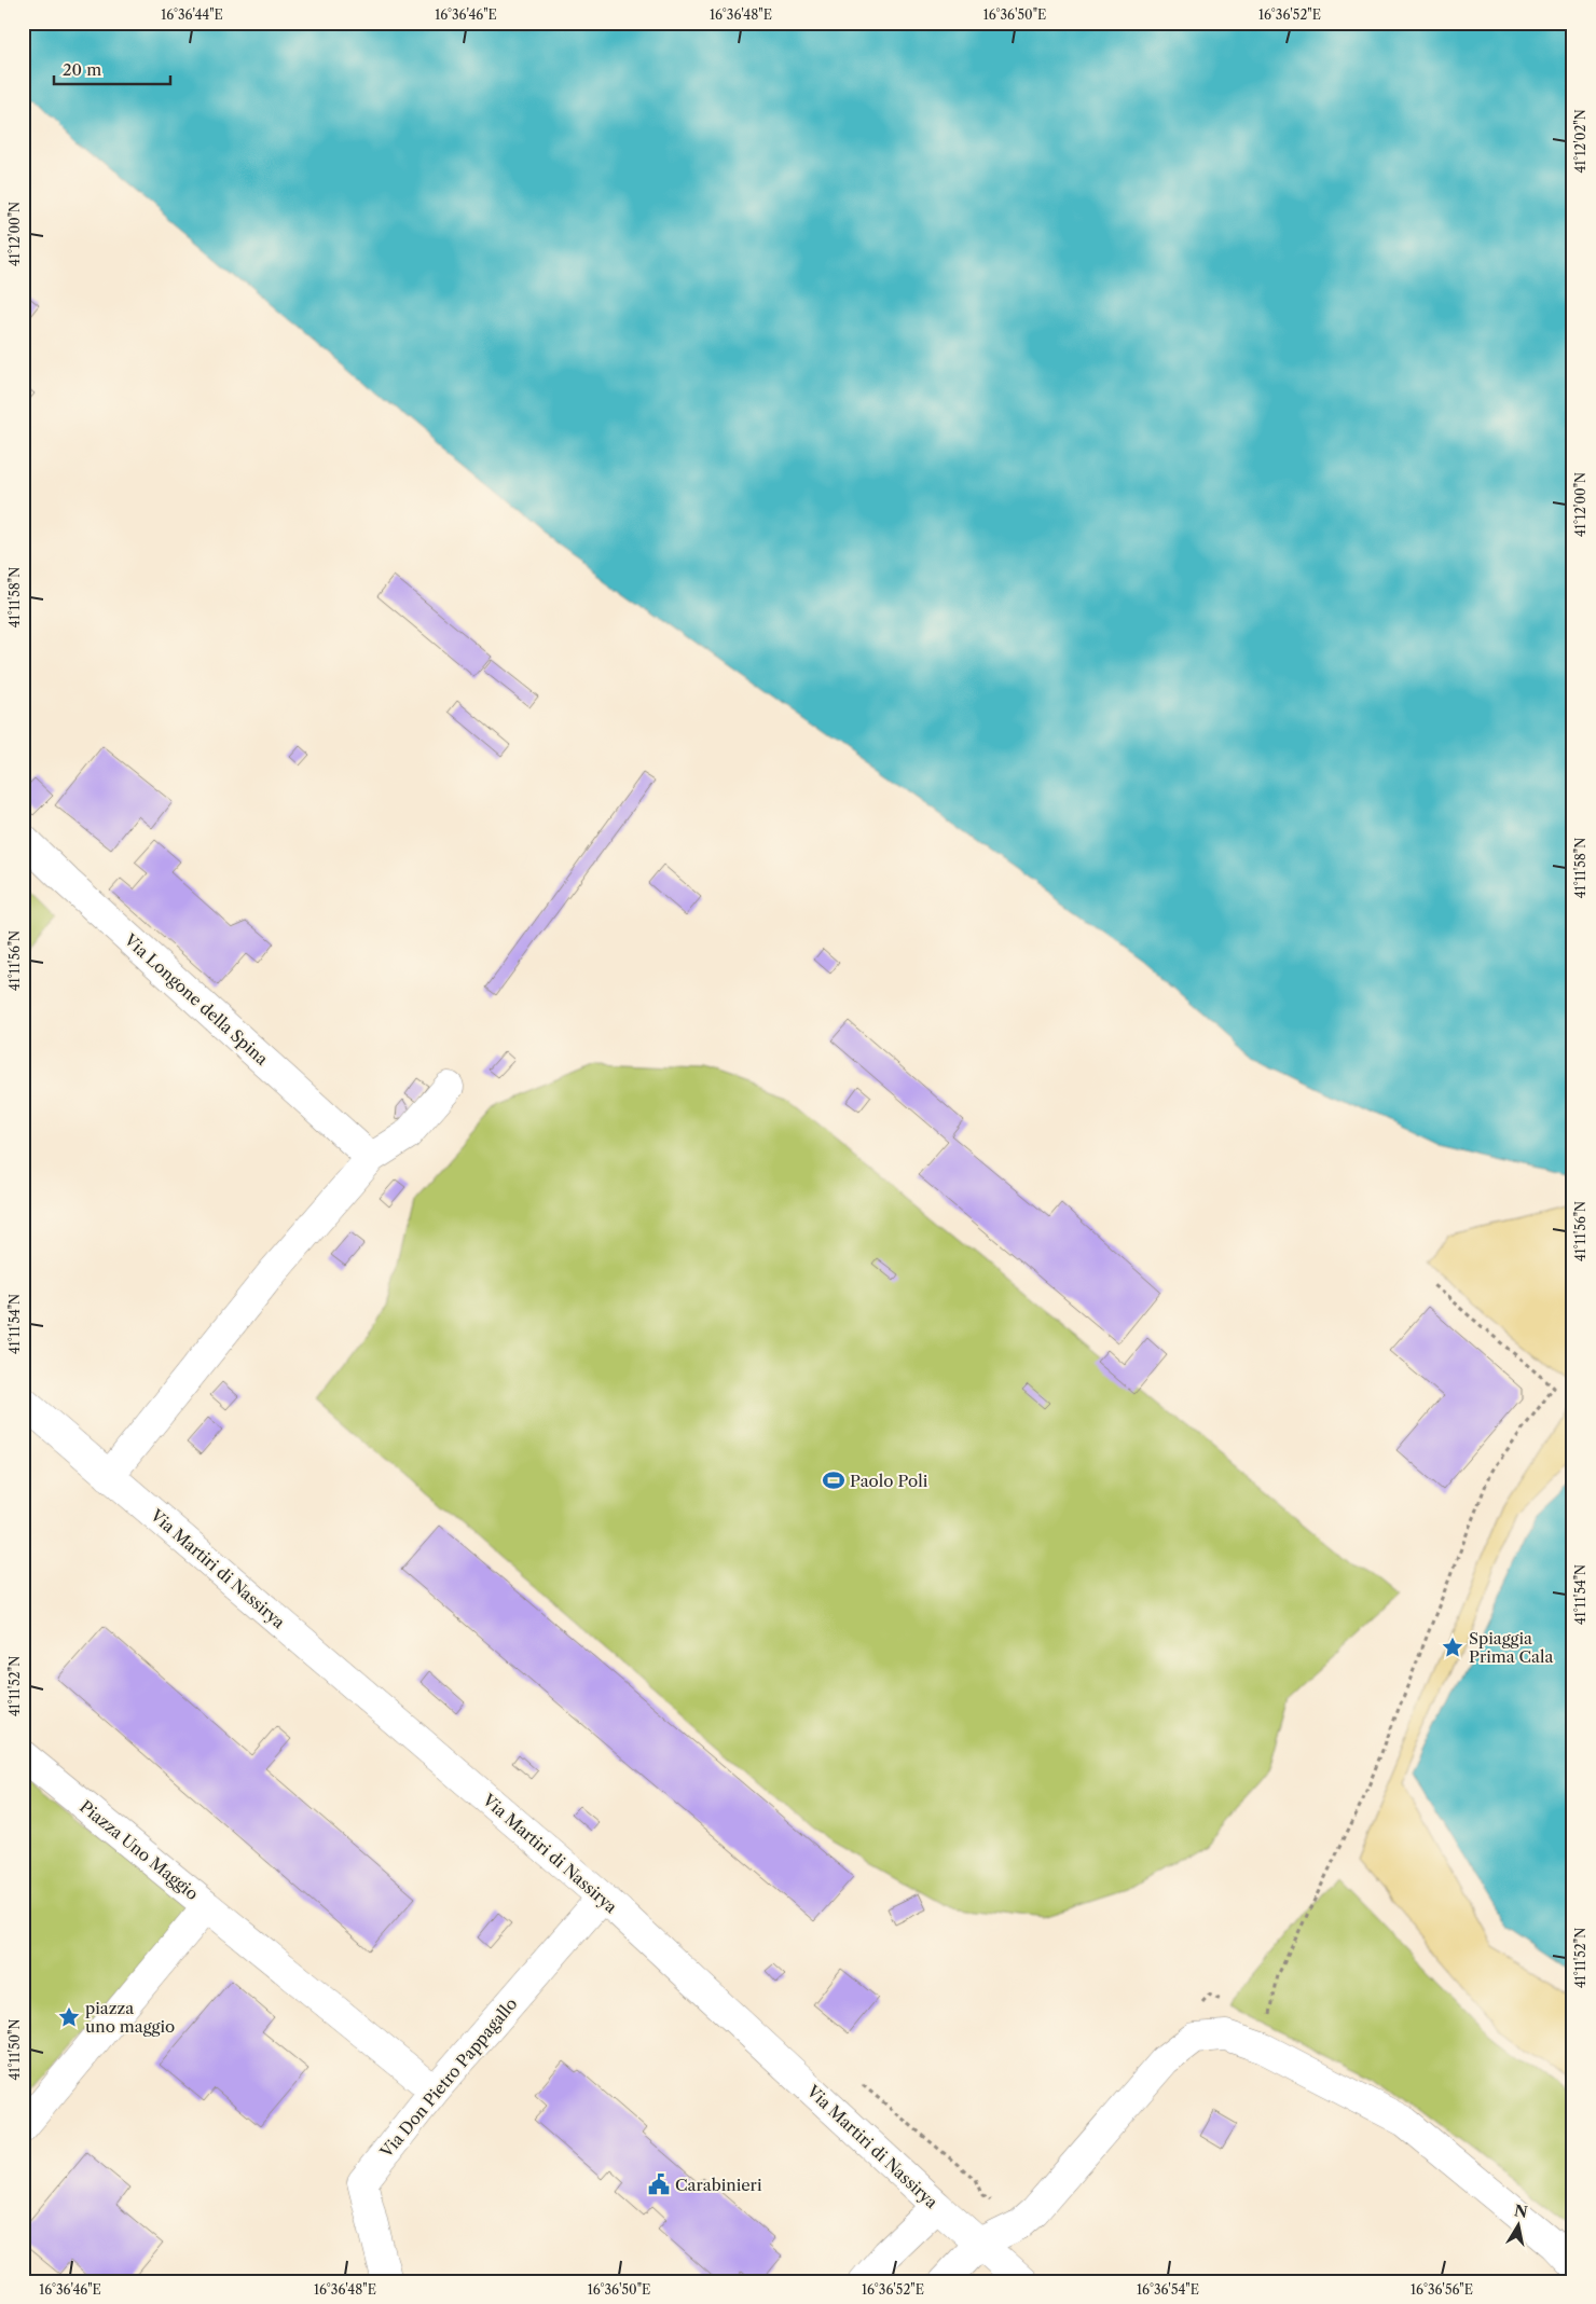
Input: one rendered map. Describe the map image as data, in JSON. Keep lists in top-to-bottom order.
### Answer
{
  "streets": {
    "street": [
      "Via Longone della Spina",
      "Via Martiri di Nassirya",
      "Piazza Uno Maggio",
      "Via Don Pietro Pappagallo"
    ]
  },
  "crossings": [
    ["Via Martiri di Nassirya", "Via Don Pietro Pappagallo"]
  ],
  "places": {
    "sports": ["Paolo Poli"],
    "place": ["Spiaggia Prima Cala", "piazza uno maggio"],
    "public building": ["Carabinieri"]
  },
  "scale_bar": "20 m",
  "north": "top",
  "coordinates": [
    "16°36'44\"E",
    "16°36'46\"E",
    "16°36'48\"E",
    "16°36'50\"E",
    "16°36'52\"E",
    "41°12'02\"N",
    "41°12'00\"N",
    "41°11'58\"N",
    "41°11'56\"N",
    "41°11'54\"N",
    "41°11'52\"N",
    "41°11'50\"N",
    "16°36'54\"E",
    "16°36'56\"E"
  ]
}
